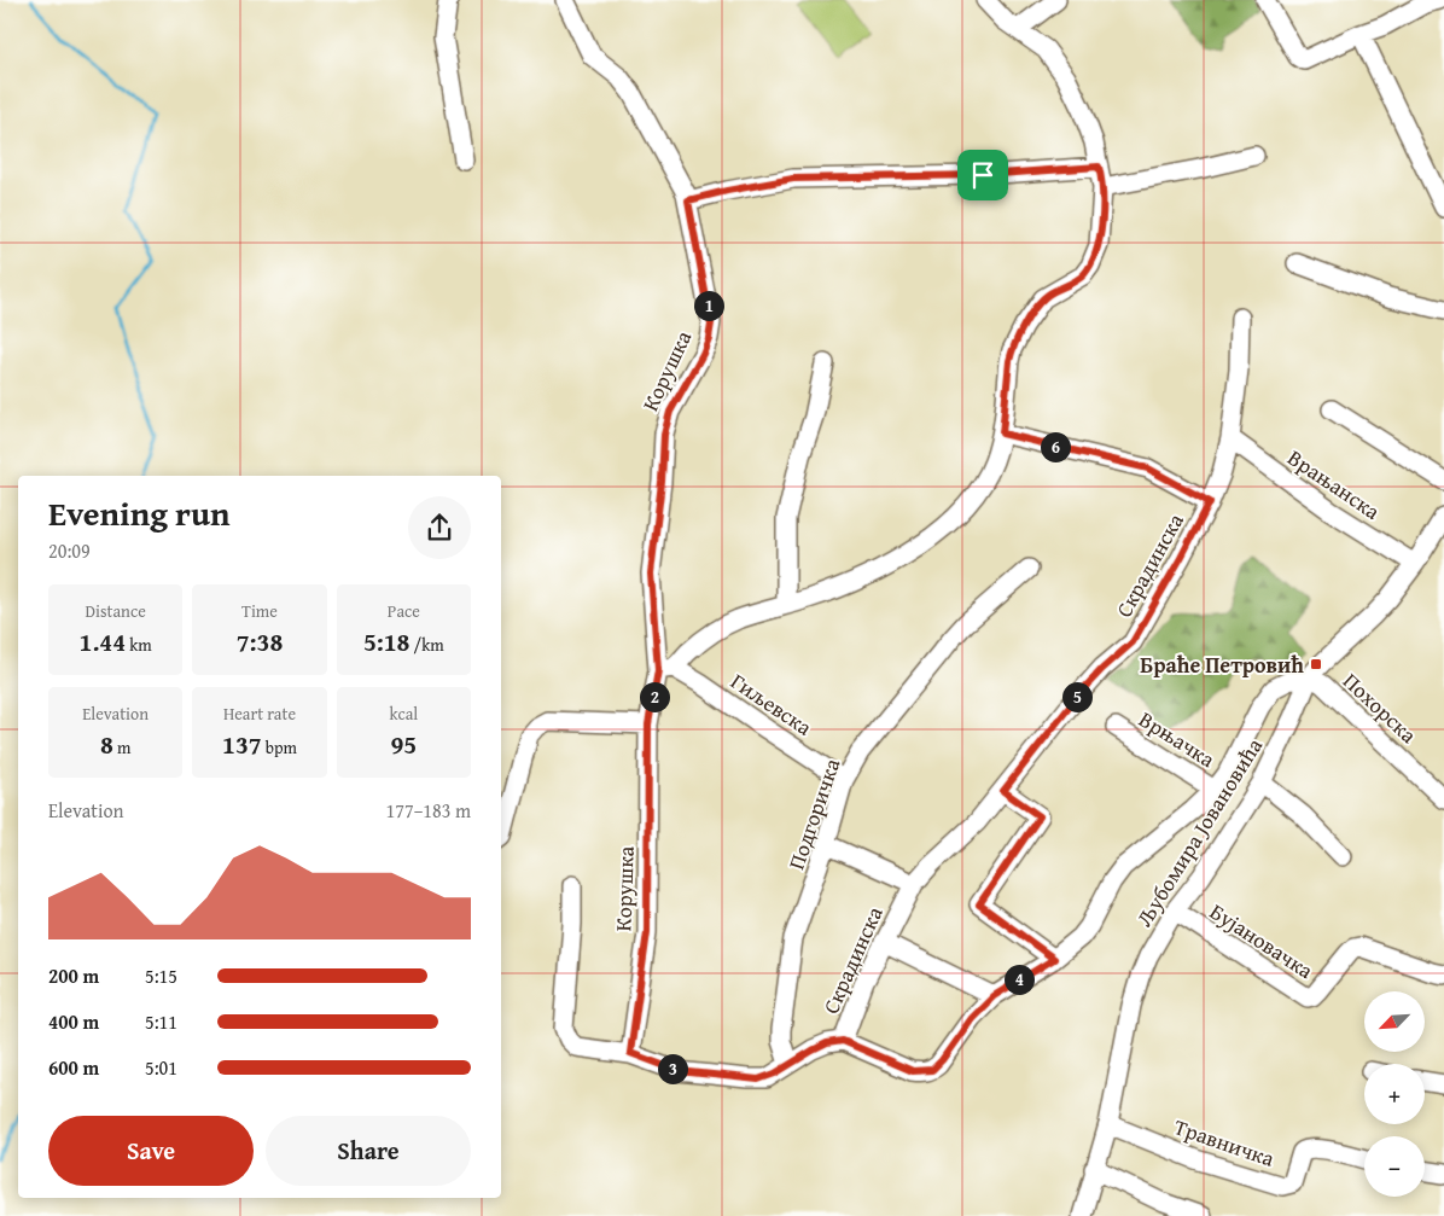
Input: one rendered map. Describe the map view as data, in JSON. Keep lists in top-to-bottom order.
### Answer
{
  "streets": {
    "street": [
      "Корушка",
      "Врањанска",
      "Скрадинска",
      "Гиљевска",
      "Похорска",
      "Врњачка",
      "Подгоричка",
      "Љубомира Јовановића",
      "Бујановачка",
      "Травничка"
    ]
  },
  "crossings": [
    ["Корушка", "Гиљевска"],
    ["Врањанска", "Скрадинска"],
    ["Врањанска", "Љубомира Јовановића"],
    ["Гиљевска", "Подгоричка"],
    ["Похорска", "Љубомира Јовановића"],
    ["Љубомира Јовановића", "Бујановачка"],
    ["Љубомира Јовановића", "Травничка"]
  ],
  "places": {
    "transit": ["Браће Петровић"]
  },
  "north": "bottom left",
  "page": {
    "pins": [
      "1",
      "6",
      "2",
      "5",
      "4",
      "3"
    ],
    "heading": ["Evening run", "20:09"],
    "stats": [
      ["Distance", "1.44 km"],
      ["Time", "7:38"],
      ["Pace", "5:18 /km"],
      ["Elevation", "8 m"],
      ["Heart rate", "137 bpm"],
      ["kcal", "95"]
    ],
    "chart": ["Elevation", "177–183 m"],
    "list": [
      {
        "name": "200 m",
        "note": "5:15"
      },
      {
        "name": "400 m",
        "note": "5:11"
      },
      {
        "name": "600 m",
        "note": "5:01"
      }
    ],
    "map_buttons": ["+", "−"],
    "buttons": ["Save", "Share"]
  }
}
